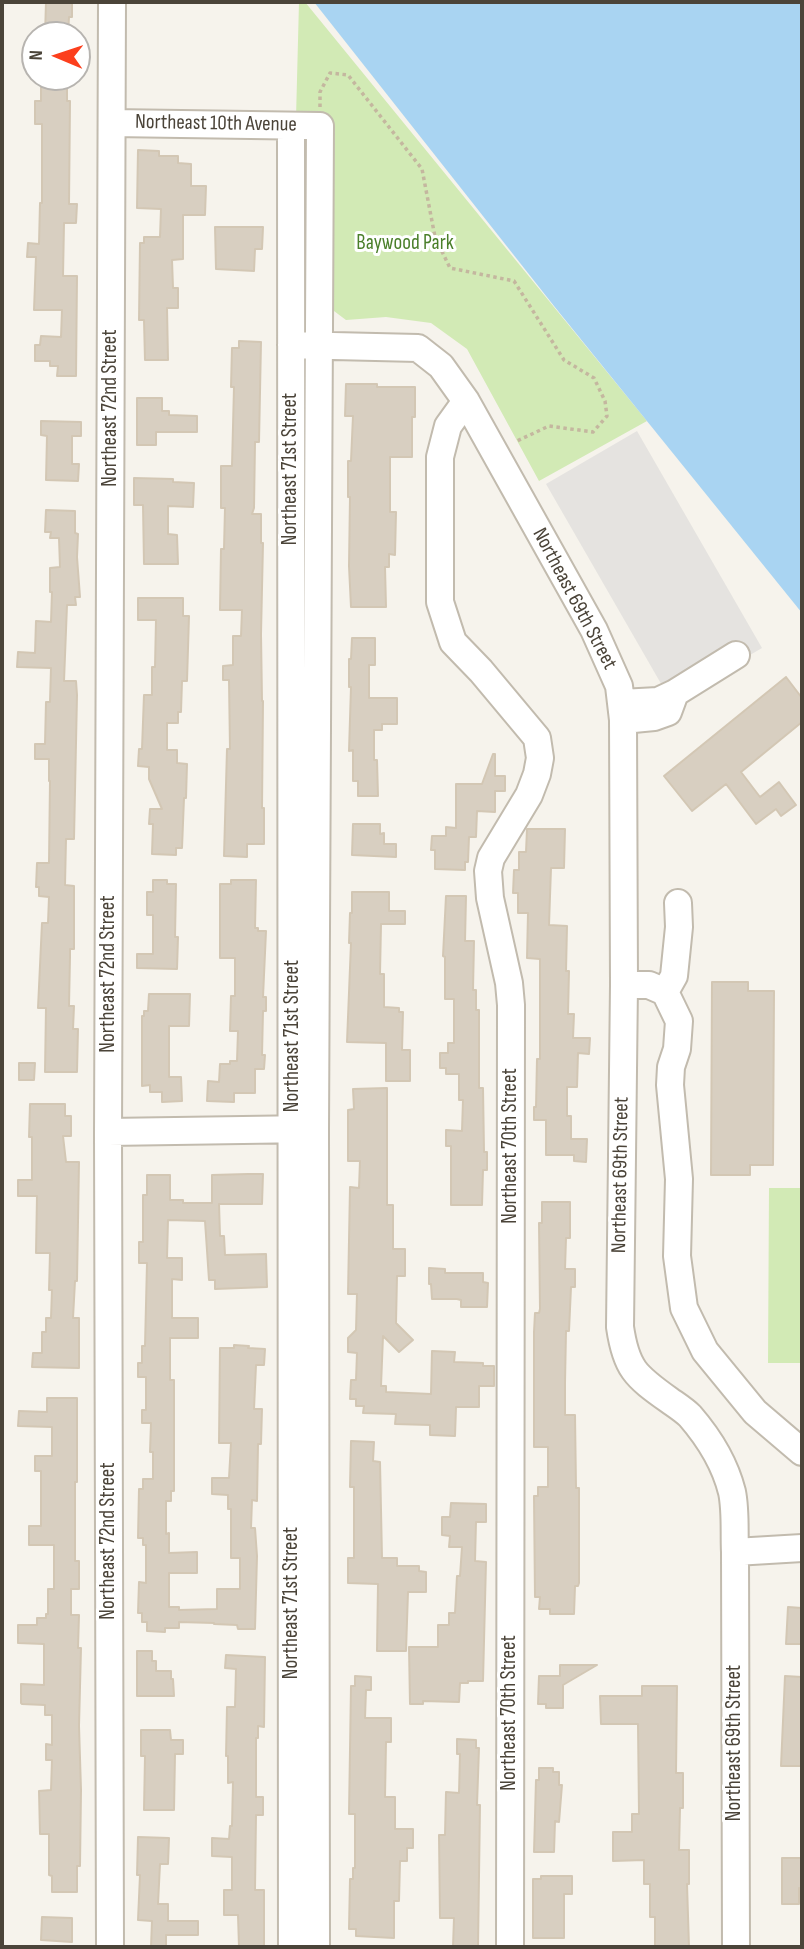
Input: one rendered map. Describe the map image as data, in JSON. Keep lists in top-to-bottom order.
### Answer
{
  "streets": {
    "street": [
      "Northeast 10th Avenue",
      "Northeast 72nd Street",
      "Northeast 71st Street",
      "Northeast 69th Street",
      "Northeast 70th Street"
    ]
  },
  "crossings": [
    ["Northeast 10th Avenue", "Northeast 72nd Street"],
    ["Northeast 10th Avenue", "Northeast 71st Street"],
    ["Northeast 71st Street", "Northeast 69th Street"],
    ["Northeast 69th Street", "Northeast 70th Street"]
  ],
  "parks": ["Baywood Park"],
  "north": "left"
}
